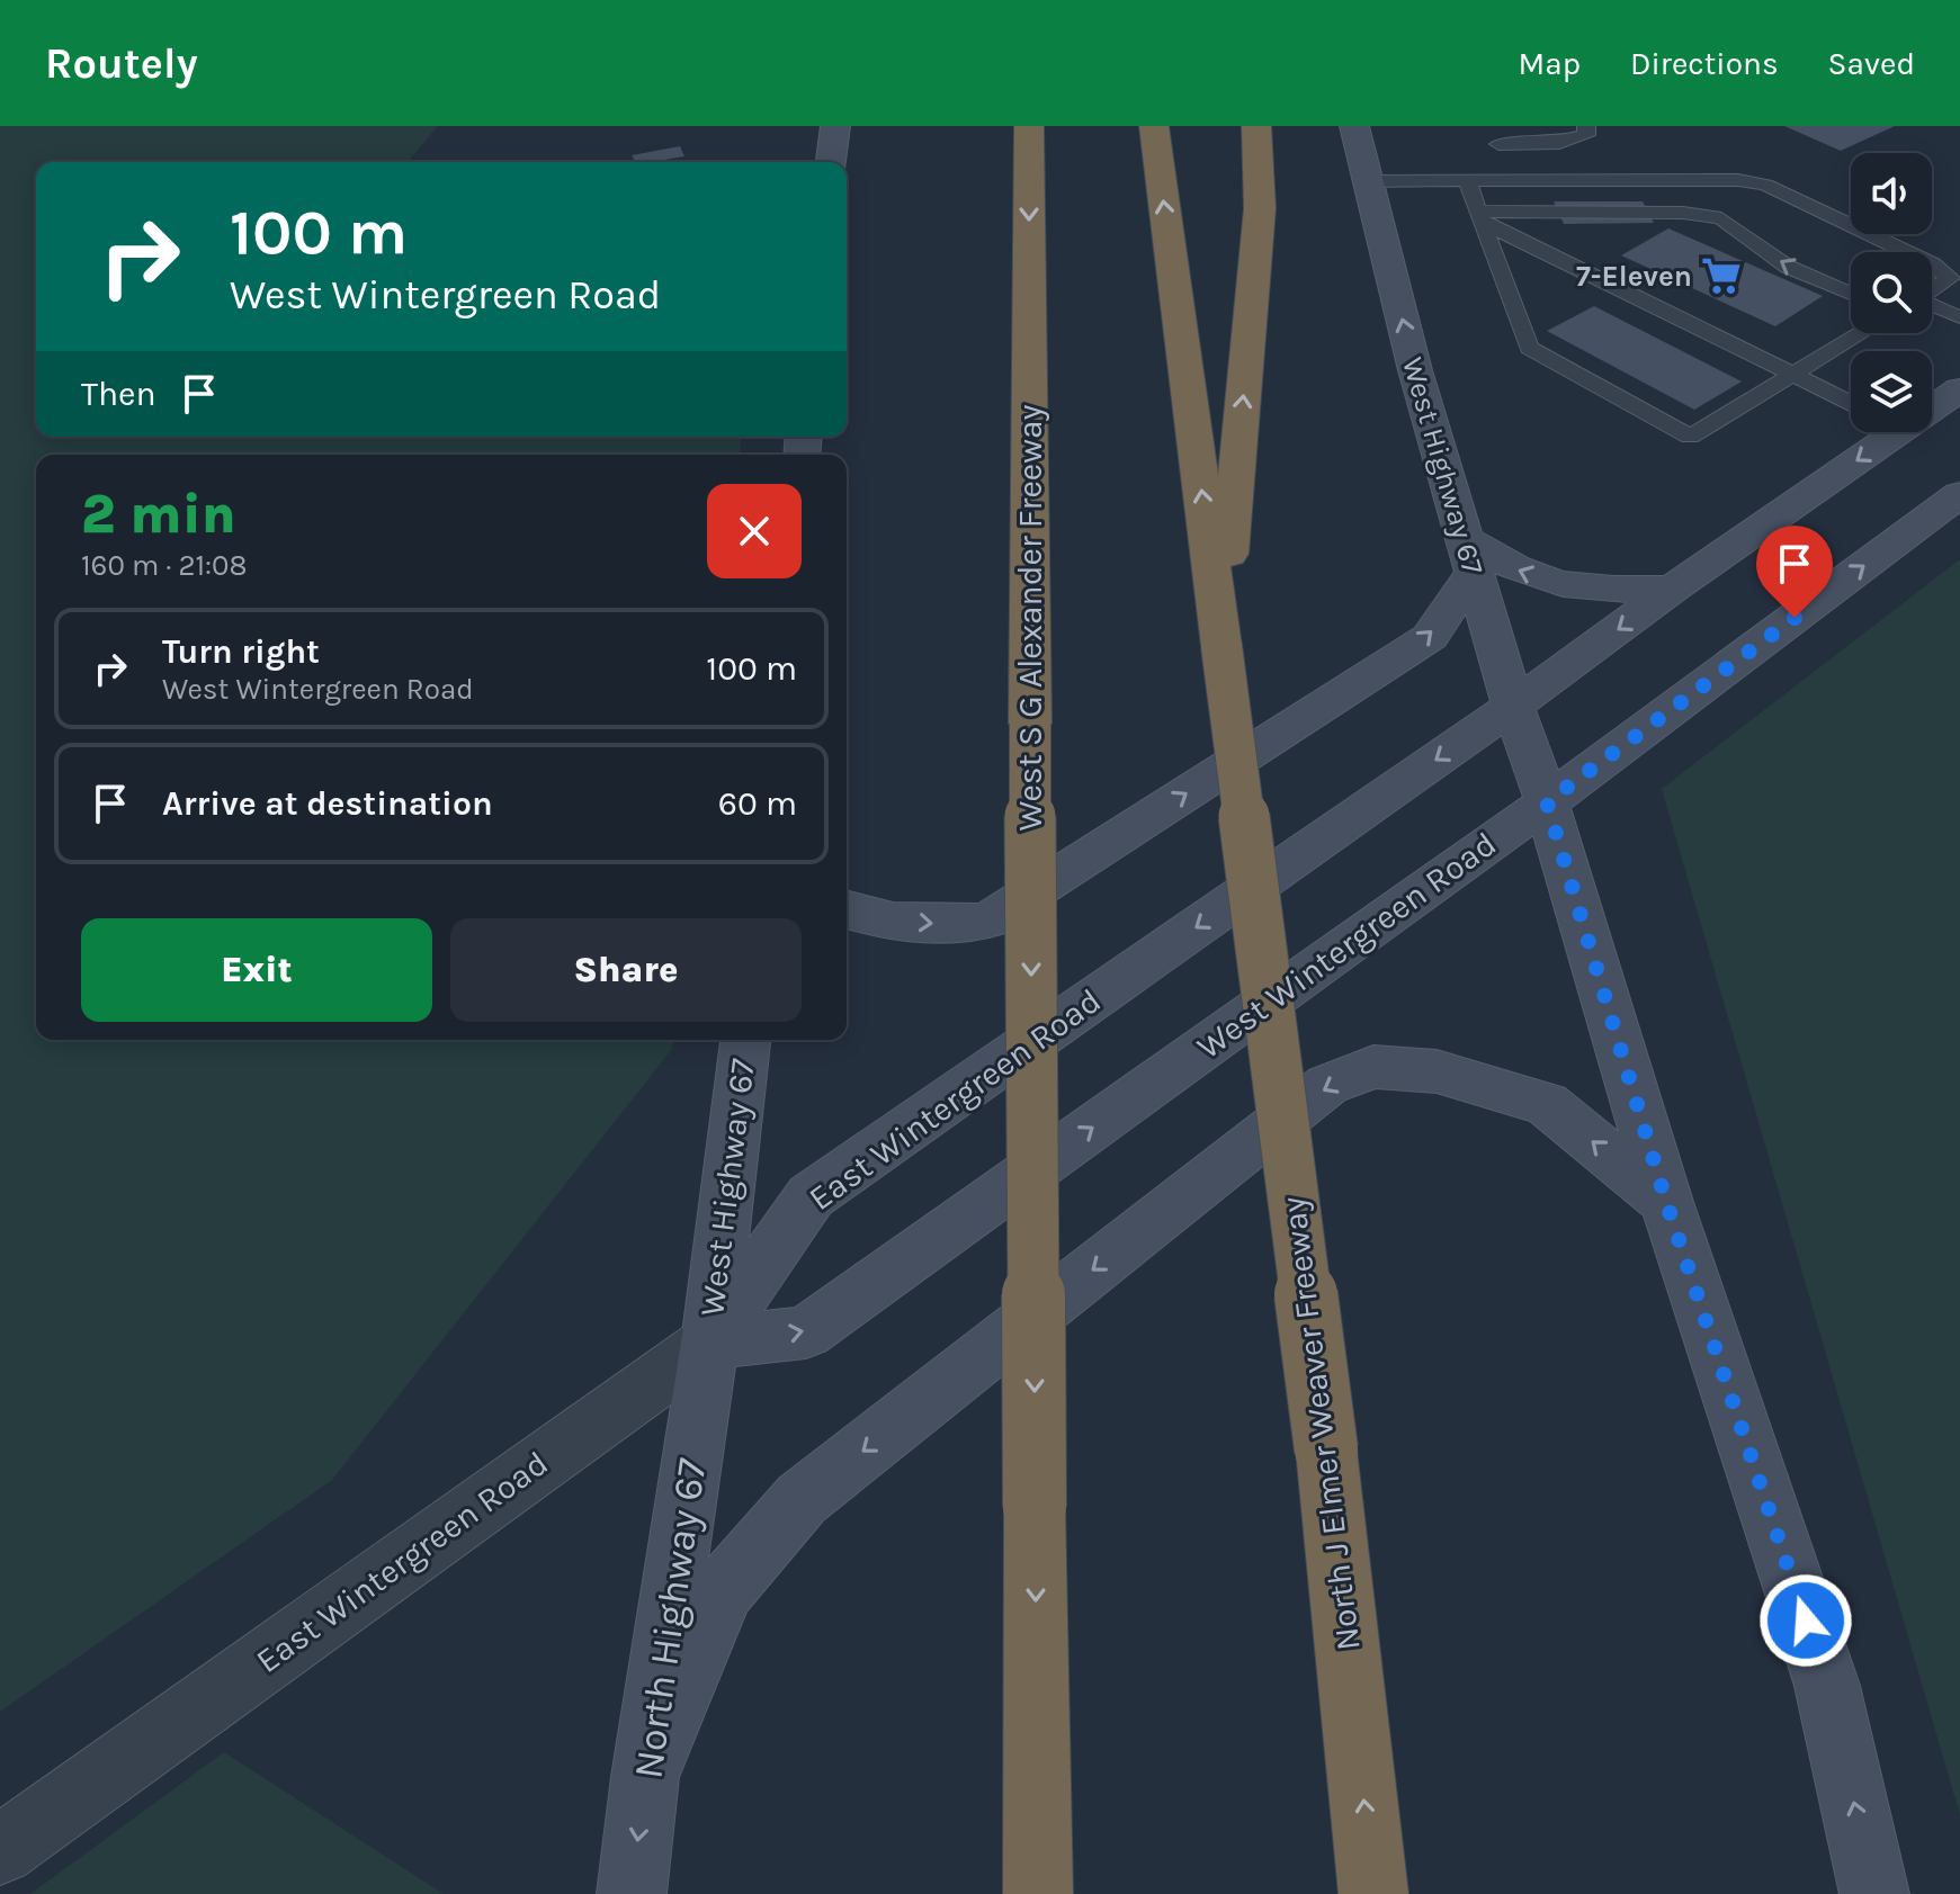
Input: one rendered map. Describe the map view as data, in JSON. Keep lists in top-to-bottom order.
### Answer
{
  "streets": {
    "highway": ["West S G Alexander Freeway", "North J Elmer Weaver Freeway"],
    "main road": [
      "West Highway 67",
      "West Wintergreen Road",
      "East Wintergreen Road",
      "North Highway 67"
    ]
  },
  "crossings": [
    ["West Highway 67", "West Wintergreen Road"],
    ["West Highway 67", "East Wintergreen Road"],
    ["West Highway 67", "North Highway 67"],
    ["West Wintergreen Road", "East Wintergreen Road"],
    ["West Wintergreen Road", "North Highway 67"],
    ["East Wintergreen Road", "North Highway 67"]
  ],
  "one_way": ["West Highway 67", "North J Elmer Weaver Freeway"],
  "places": {
    "supermarket": ["7-Eleven"]
  },
  "page": {
    "header": "Routely",
    "nav": ["Map", "Directions", "Saved"],
    "turn": ["100 m", "West Wintergreen Road"],
    "then": "Then",
    "heading": ["2 min", "160 m · 21:08"],
    "list": [
      {
        "name": "Turn right",
        "note": "West Wintergreen Road",
        "value": "100 m"
      },
      {
        "name": "Arrive at destination",
        "value": "60 m"
      }
    ],
    "buttons": ["Exit", "Share"]
  }
}
